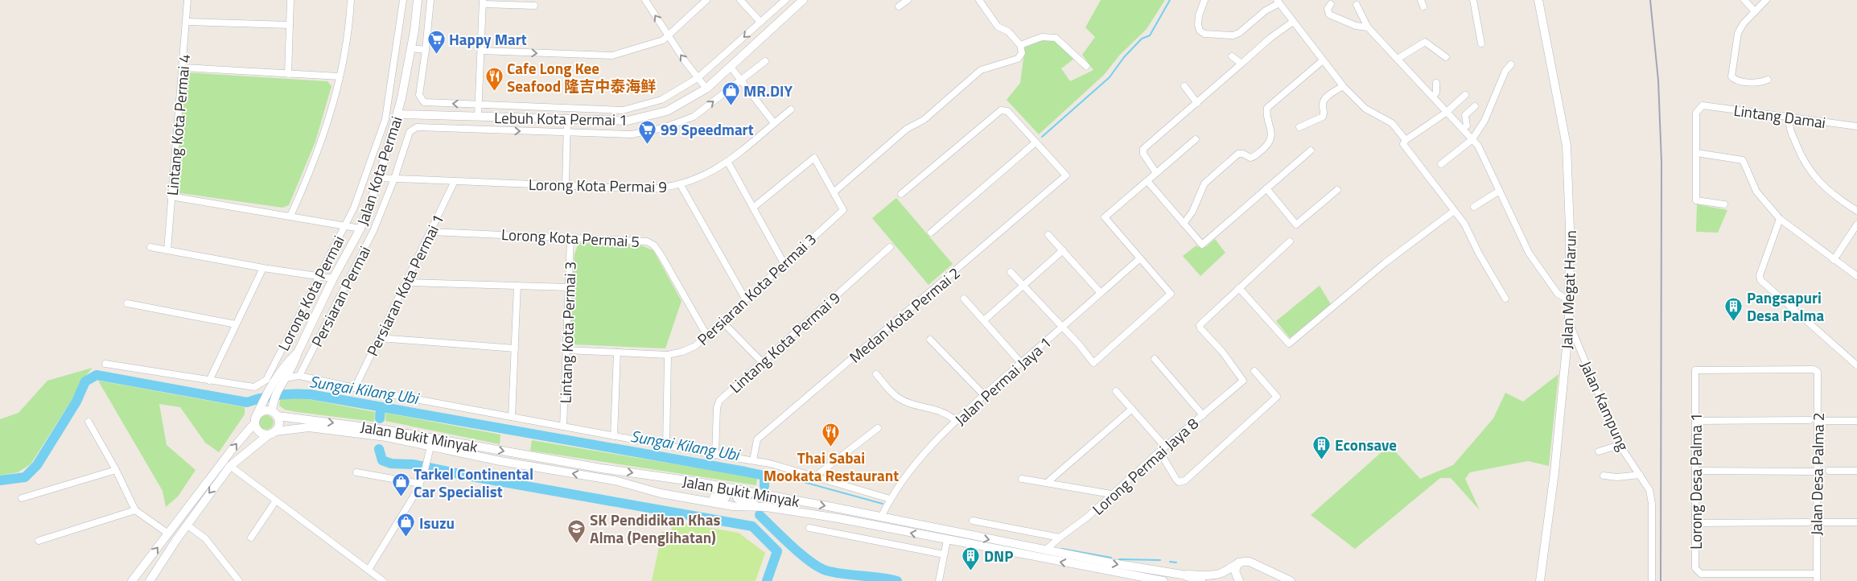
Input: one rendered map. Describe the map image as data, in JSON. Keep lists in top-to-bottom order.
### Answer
{
  "streets": {
    "main road": [
      "Lebuh Kota Permai 1",
      "Jalan Kota Permai",
      "Jalan Megat Harun",
      "Jalan Bukit Minyak"
    ],
    "street": [
      "Lintang Damai",
      "Lintang Kota Permai 4",
      "Lorong Kota Permai 9",
      "Lorong Kota Permai 5",
      "Persiaran Kota Permai 1",
      "Persiaran Kota Permai 3",
      "Lorong Kota Permai",
      "Persiaran Permai",
      "Medan Kota Permai 2",
      "Lintang Kota Permai 3",
      "Lintang Kota Permai 9",
      "Jalan Permai Jaya 1",
      "Jalan Kampung",
      "Lorong Permai Jaya 8",
      "Jalan Desa Palma 2",
      "Lorong Desa Palma 1"
    ]
  },
  "crossings": [
    ["Lebuh Kota Permai 1", "Jalan Kota Permai"],
    ["Lebuh Kota Permai 1", "Persiaran Permai"],
    ["Jalan Kota Permai", "Lorong Kota Permai 9"],
    ["Jalan Kota Permai", "Jalan Bukit Minyak"],
    ["Lorong Kota Permai 9", "Persiaran Kota Permai 1"],
    ["Lorong Kota Permai 9", "Persiaran Permai"],
    ["Lorong Kota Permai 5", "Persiaran Kota Permai 1"],
    ["Lorong Kota Permai 5", "Persiaran Kota Permai 3"],
    ["Lorong Kota Permai 5", "Lintang Kota Permai 3"],
    ["Persiaran Kota Permai 1", "Jalan Bukit Minyak"],
    ["Persiaran Kota Permai 3", "Lintang Kota Permai 3"],
    ["Jalan Megat Harun", "Jalan Kampung"],
    ["Persiaran Permai", "Jalan Bukit Minyak"],
    ["Medan Kota Permai 2", "Jalan Bukit Minyak"],
    ["Lintang Kota Permai 3", "Jalan Bukit Minyak"],
    ["Lintang Kota Permai 9", "Jalan Bukit Minyak"],
    ["Jalan Permai Jaya 1", "Jalan Bukit Minyak"],
    ["Jalan Bukit Minyak", "Lorong Permai Jaya 8"],
    ["Jalan Desa Palma 2", "Lorong Desa Palma 1"]
  ],
  "water": ["Sungai Kilang Ubi"],
  "places": {
    "supermarket": ["Happy Mart", "99 Speedmart"],
    "restaurant": ["Cafe Long Kee Seafood 隆吉中泰海鲜", "Thai Sabai Mookata Restaurant"],
    "shop": ["MR.DIY", "Tarkel Continental Car Specialist", "Isuzu"],
    "building": ["Pangsapuri Desa Palma", "Econsave", "DNP"],
    "school or university": ["SK Pendidikan Khas Alma (Penglihatan)"]
  }
}
